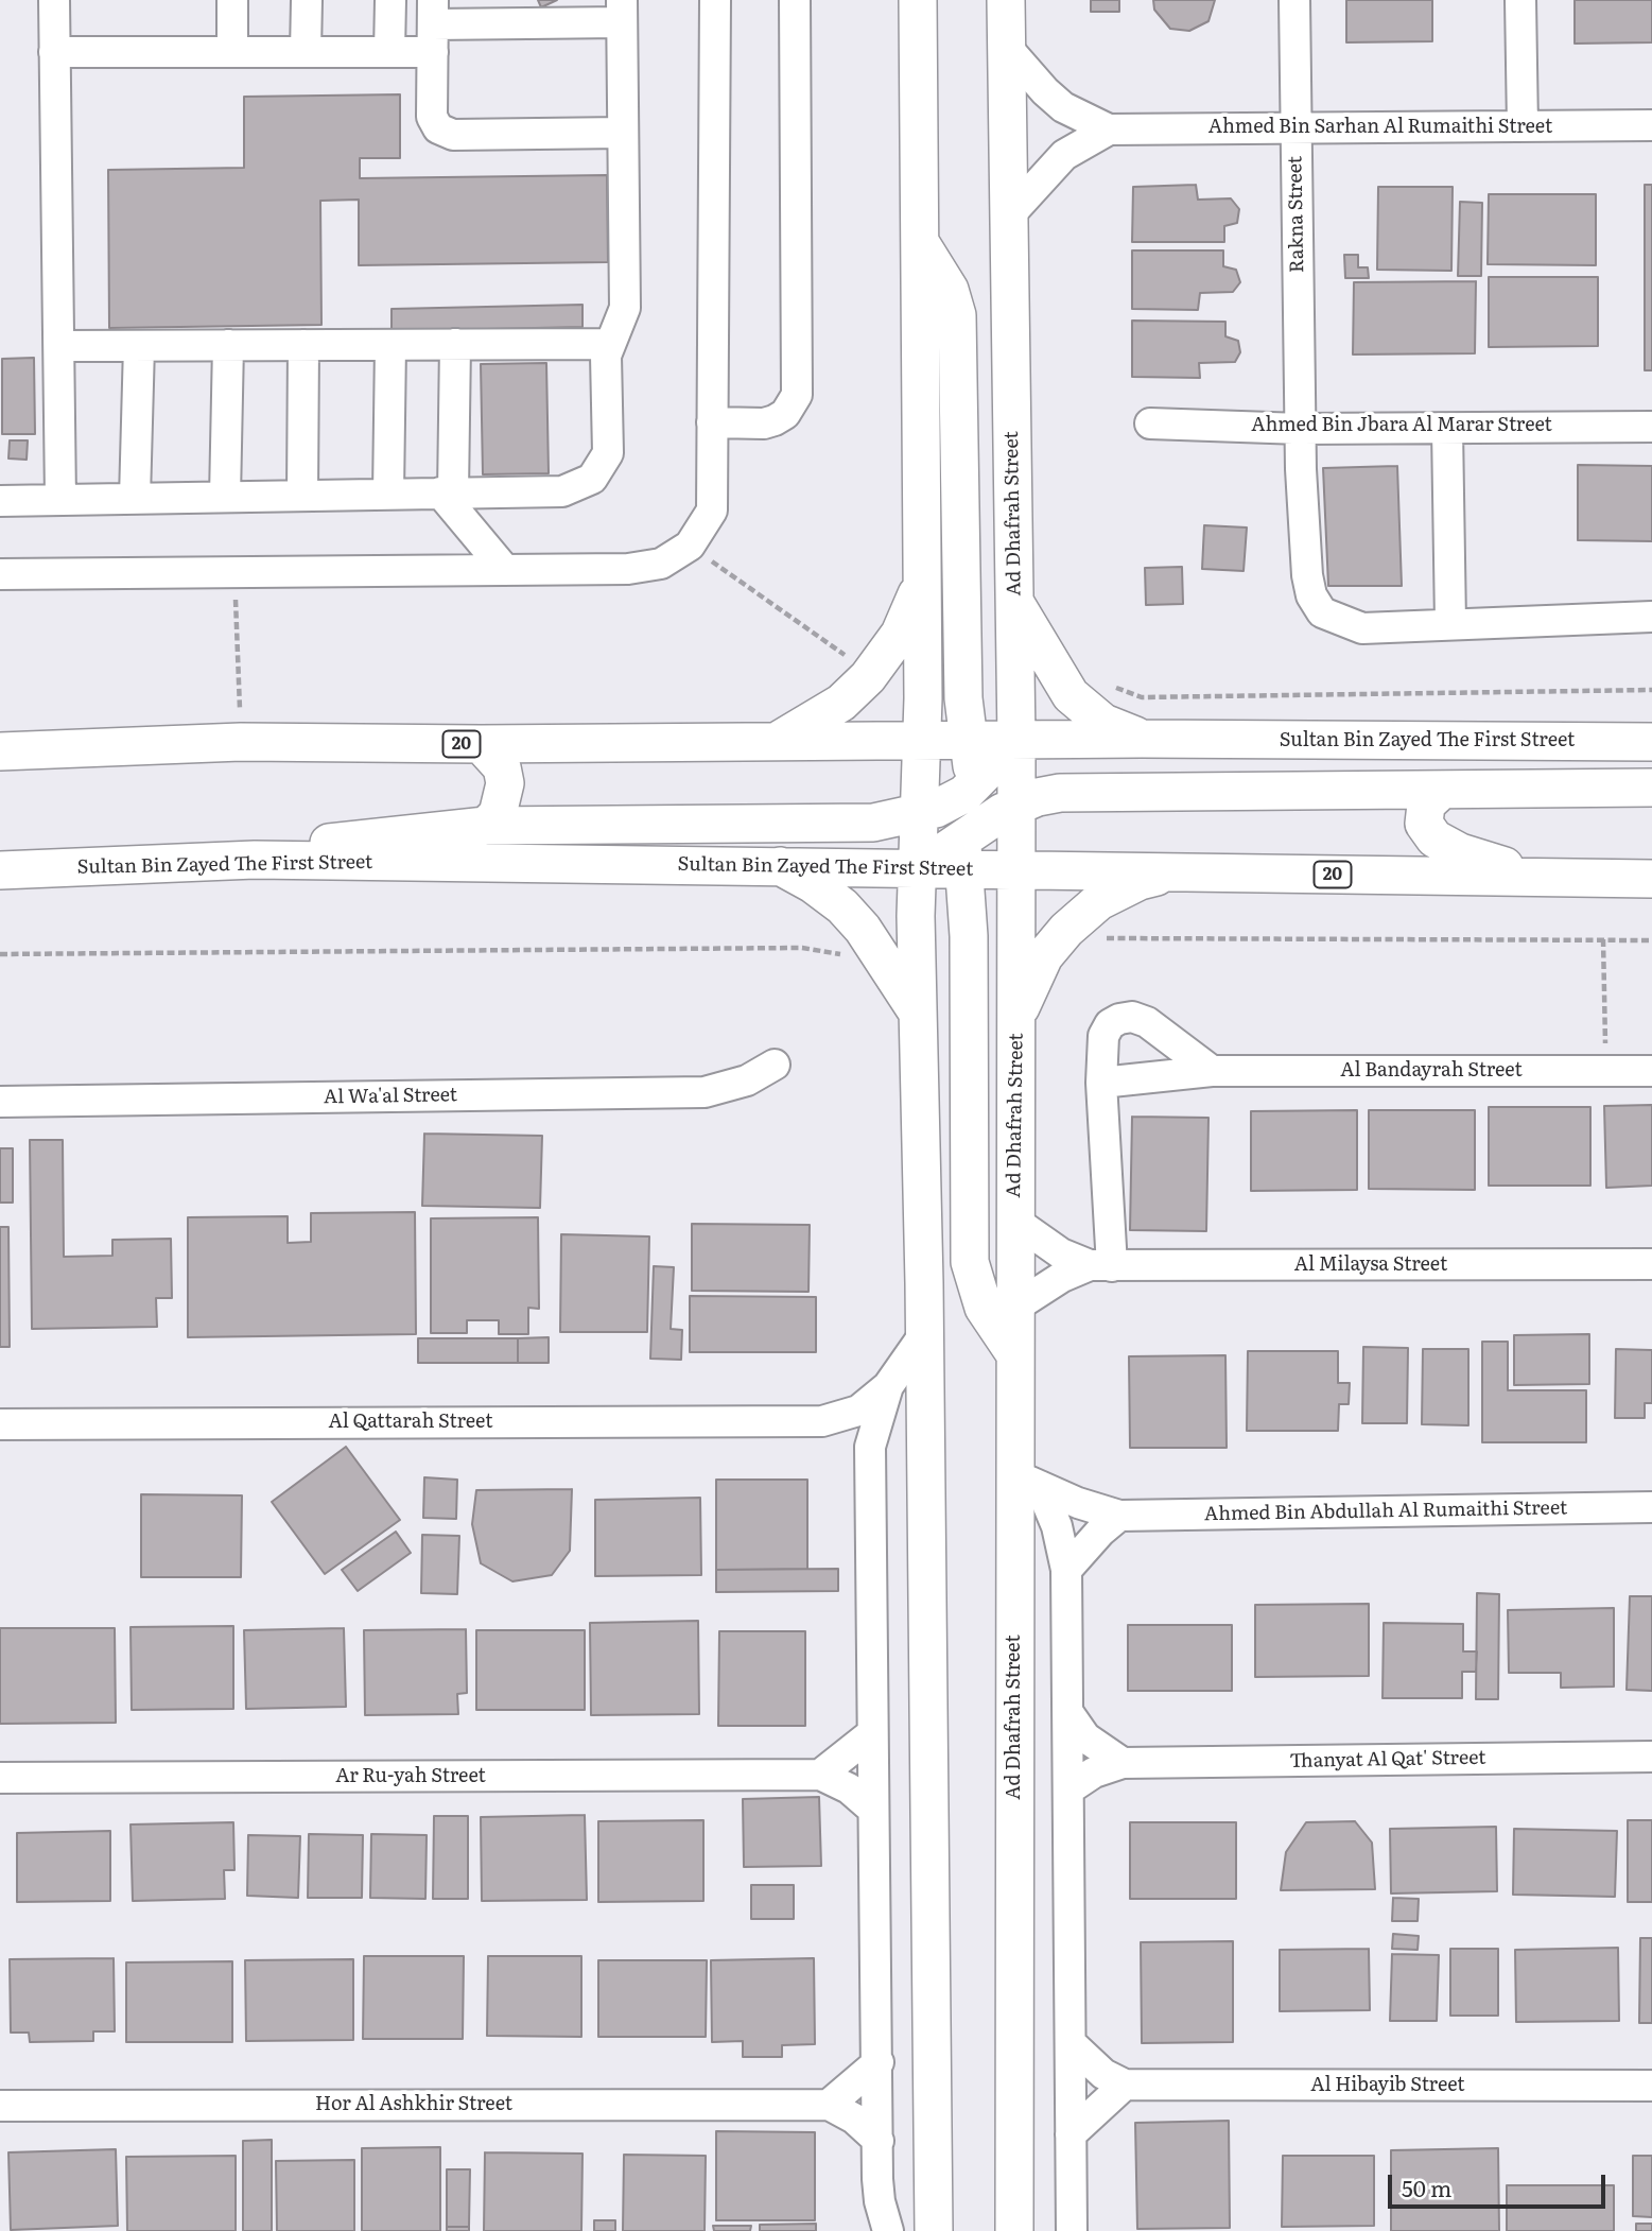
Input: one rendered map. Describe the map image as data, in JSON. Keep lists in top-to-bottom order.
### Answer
{
  "streets": {
    "main road": ["Ad Dhafrah Street", "Sultan Bin Zayed The First Street", "20"],
    "street": [
      "Ahmed Bin Sarhan Al Rumaithi Street",
      "Rakna Street",
      "Ahmed Bin Jbara Al Marar Street",
      "Al Bandayrah Street",
      "Al Wa'al Street",
      "Al Milaysa Street",
      "Al Qattarah Street",
      "Ahmed Bin Abdullah Al Rumaithi Street",
      "Thanyat Al Qat' Street",
      "Ar Ru-yah Street",
      "Al Hibayib Street",
      "Hor Al Ashkhir Street"
    ]
  },
  "crossings": [
    ["Ahmed Bin Sarhan Al Rumaithi Street", "Rakna Street"],
    ["Ahmed Bin Sarhan Al Rumaithi Street", "Ad Dhafrah Street"],
    ["Rakna Street", "Ahmed Bin Jbara Al Marar Street"],
    ["Ad Dhafrah Street", "Sultan Bin Zayed The First Street"],
    ["Ad Dhafrah Street", "Al Milaysa Street"],
    ["Ad Dhafrah Street", "Ahmed Bin Abdullah Al Rumaithi Street"]
  ],
  "scale_bar": "50 m"
}
